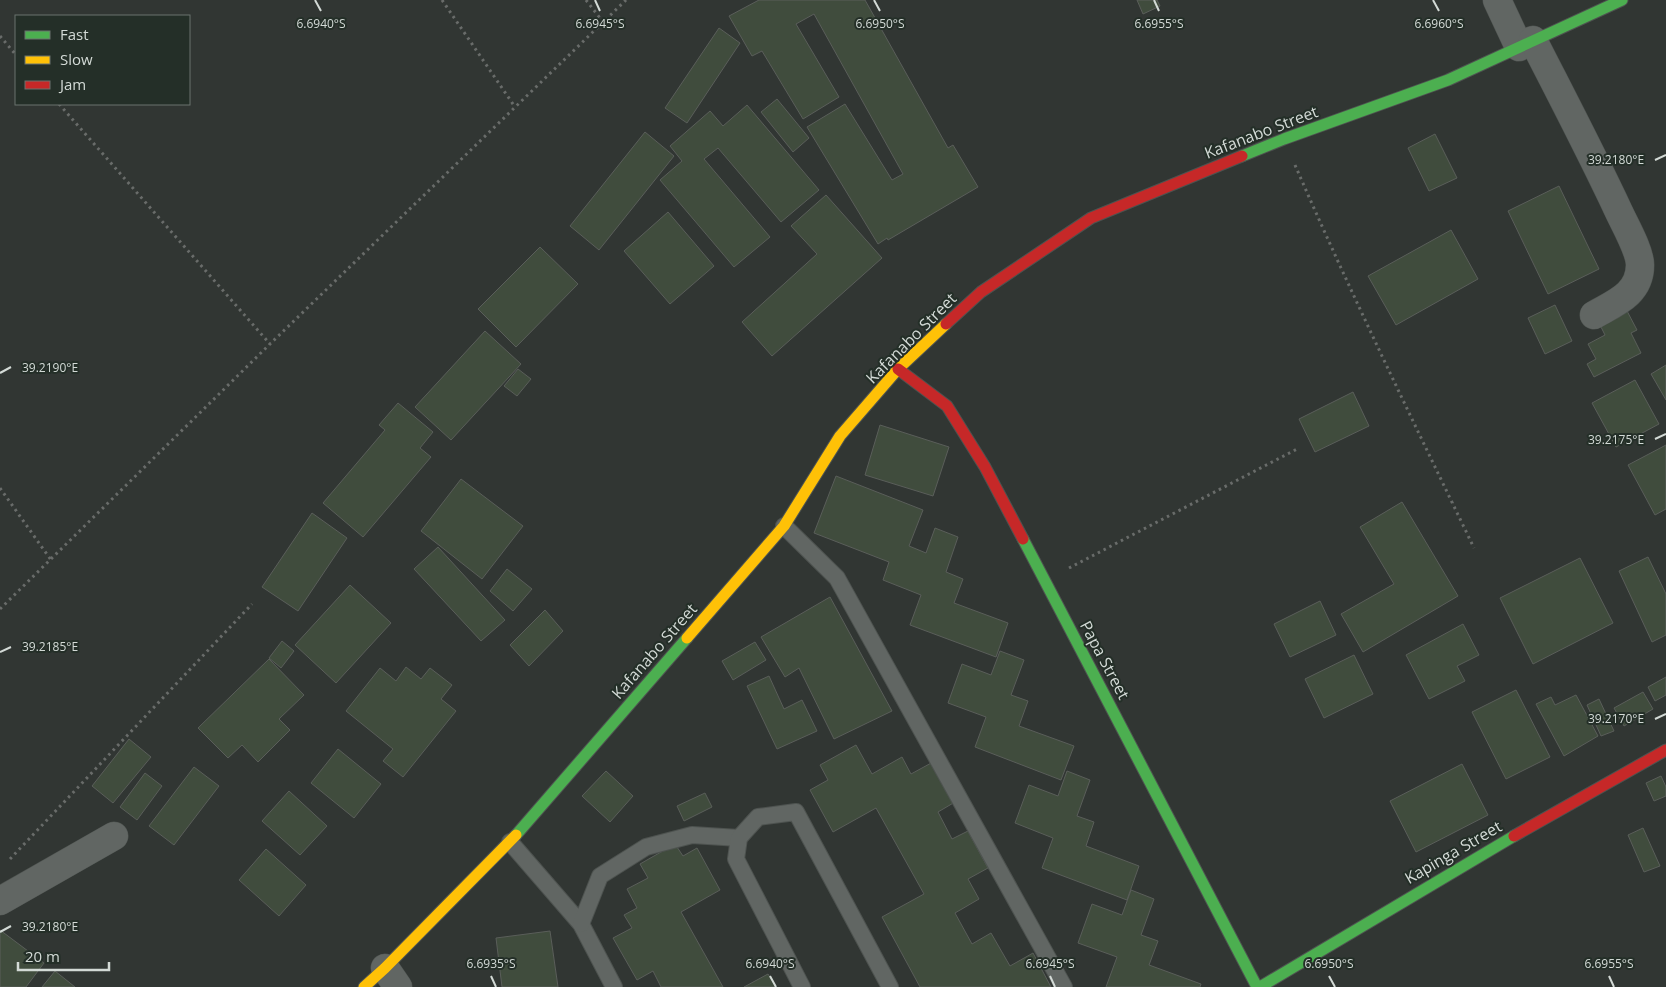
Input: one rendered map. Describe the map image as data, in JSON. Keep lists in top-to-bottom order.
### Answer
{
  "streets": {
    "street": ["Kafanabo Street", "Papa Street", "Kapinga Street"]
  },
  "crossings": [
    ["Kafanabo Street", "Papa Street"],
    ["Papa Street", "Kapinga Street"]
  ],
  "legend": ["Fast", "Slow", "Jam"],
  "scale_bar": "20 m",
  "coordinates": [
    "6.6940°S",
    "6.6945°S",
    "6.6955°S",
    "6.6960°S",
    "6.6950°S",
    "39.2180°E",
    "39.2190°E",
    "39.2175°E",
    "39.2185°E",
    "39.2170°E",
    "6.6935°S"
  ]
}
